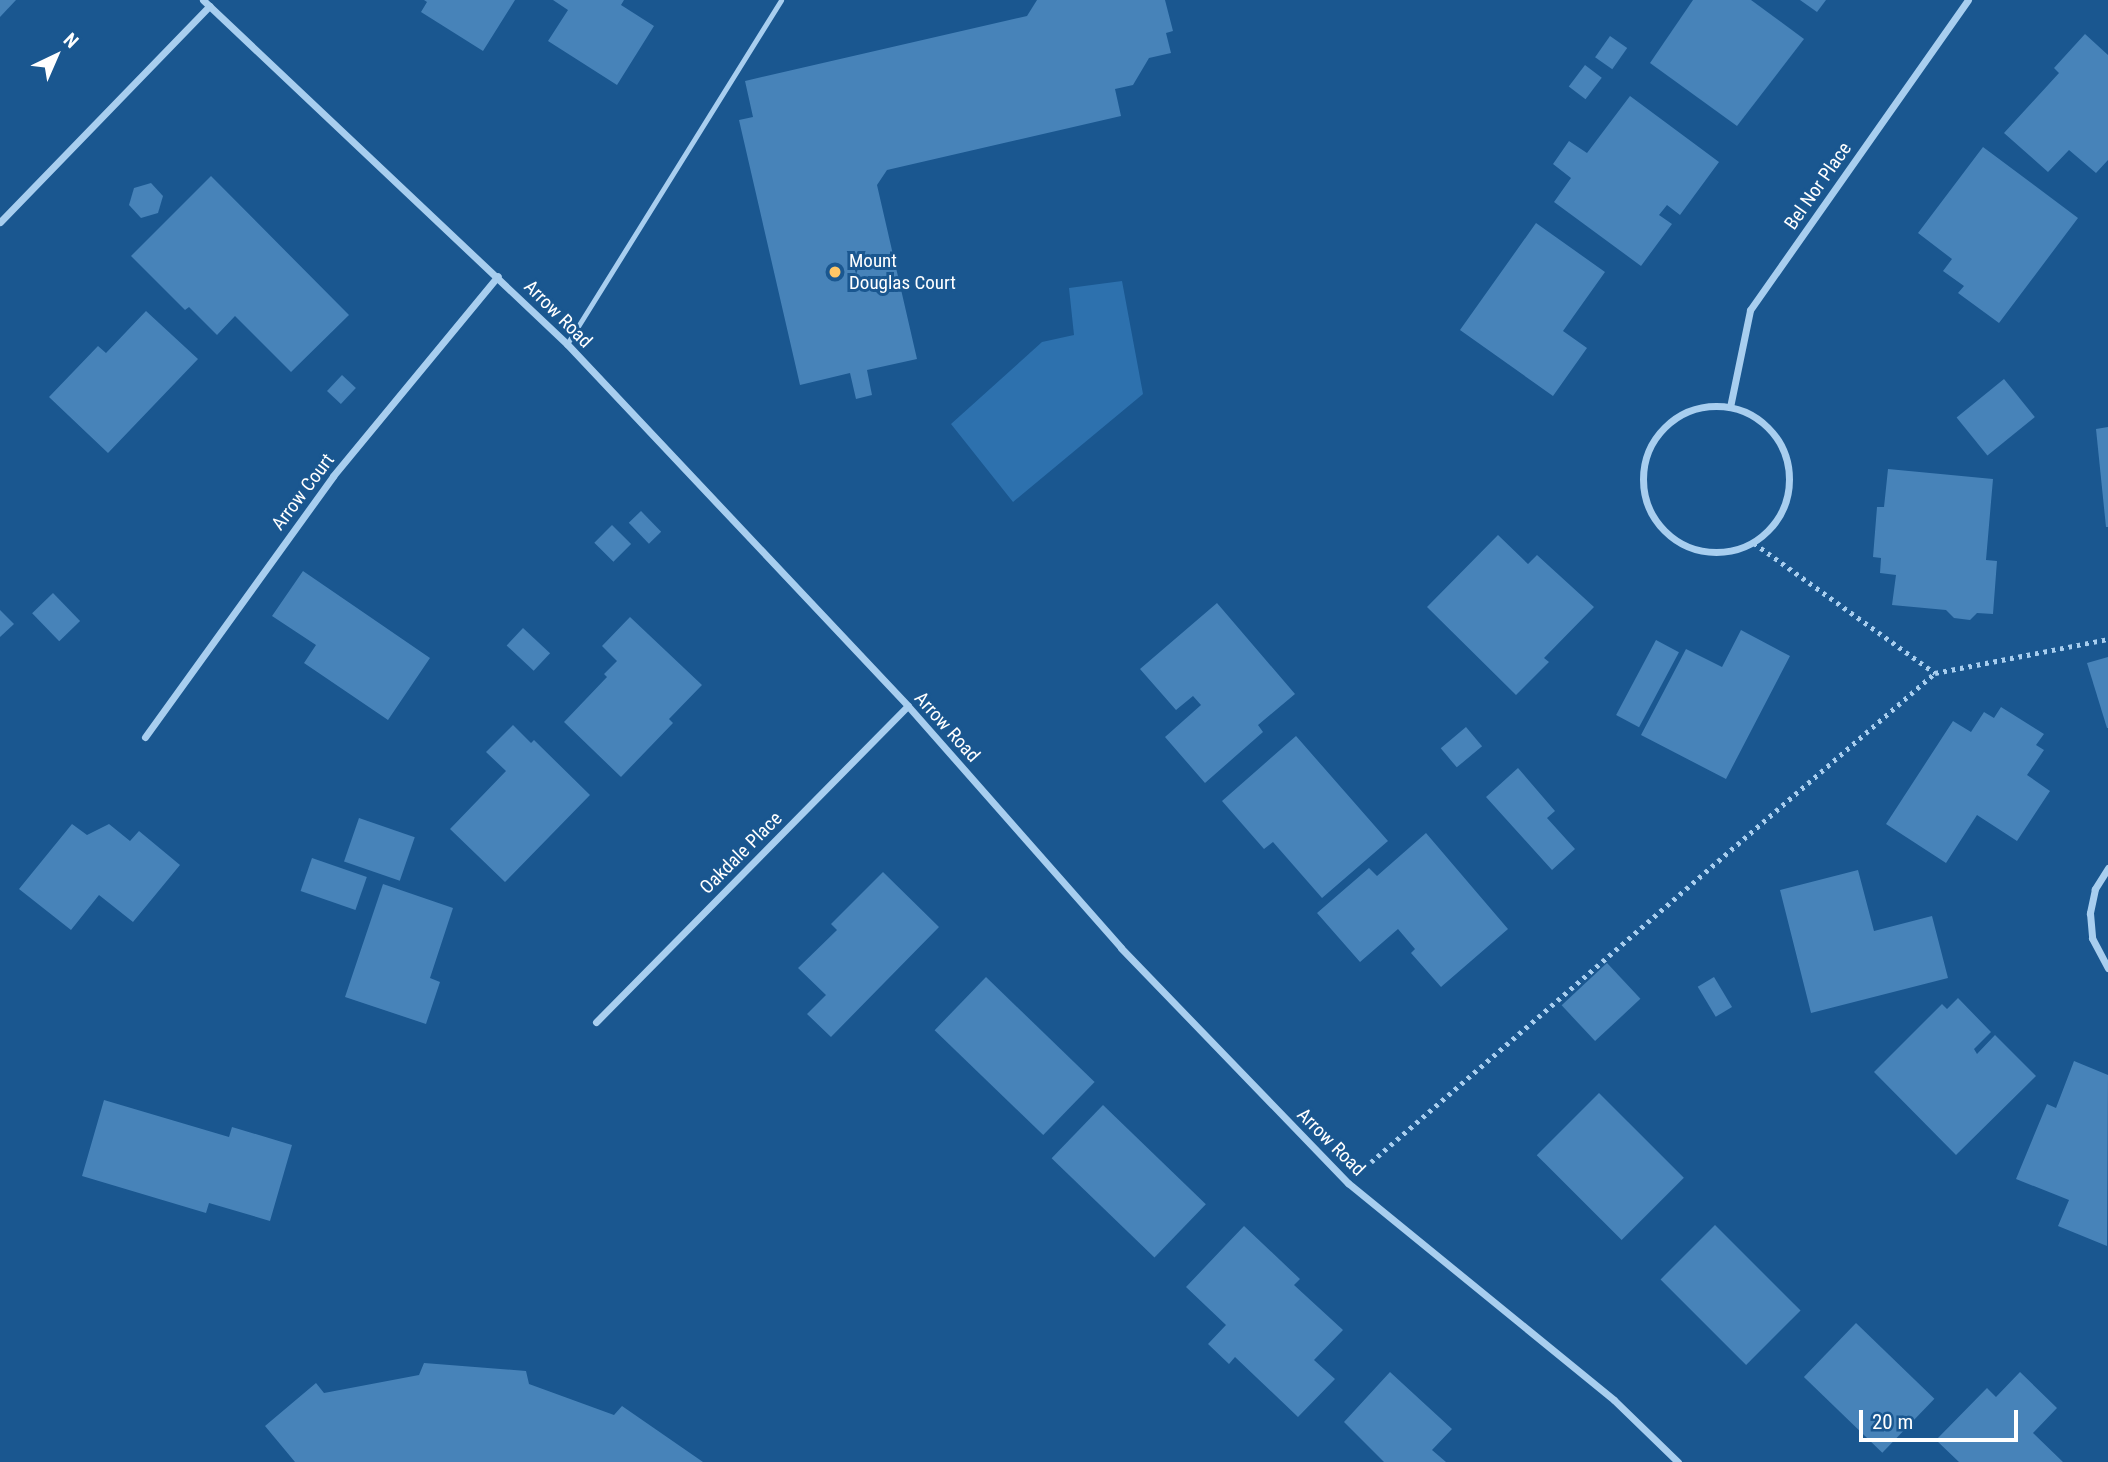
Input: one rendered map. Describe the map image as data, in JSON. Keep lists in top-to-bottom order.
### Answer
{
  "streets": {
    "street": [
      "Bel Nor Place",
      "Arrow Road",
      "Arrow Court",
      "Oakdale Place"
    ]
  },
  "crossings": [
    ["Arrow Road", "Arrow Court"],
    ["Arrow Road", "Oakdale Place"]
  ],
  "places": ["Mount Douglas Court"],
  "scale_bar": "20 m",
  "north": "top right"
}
